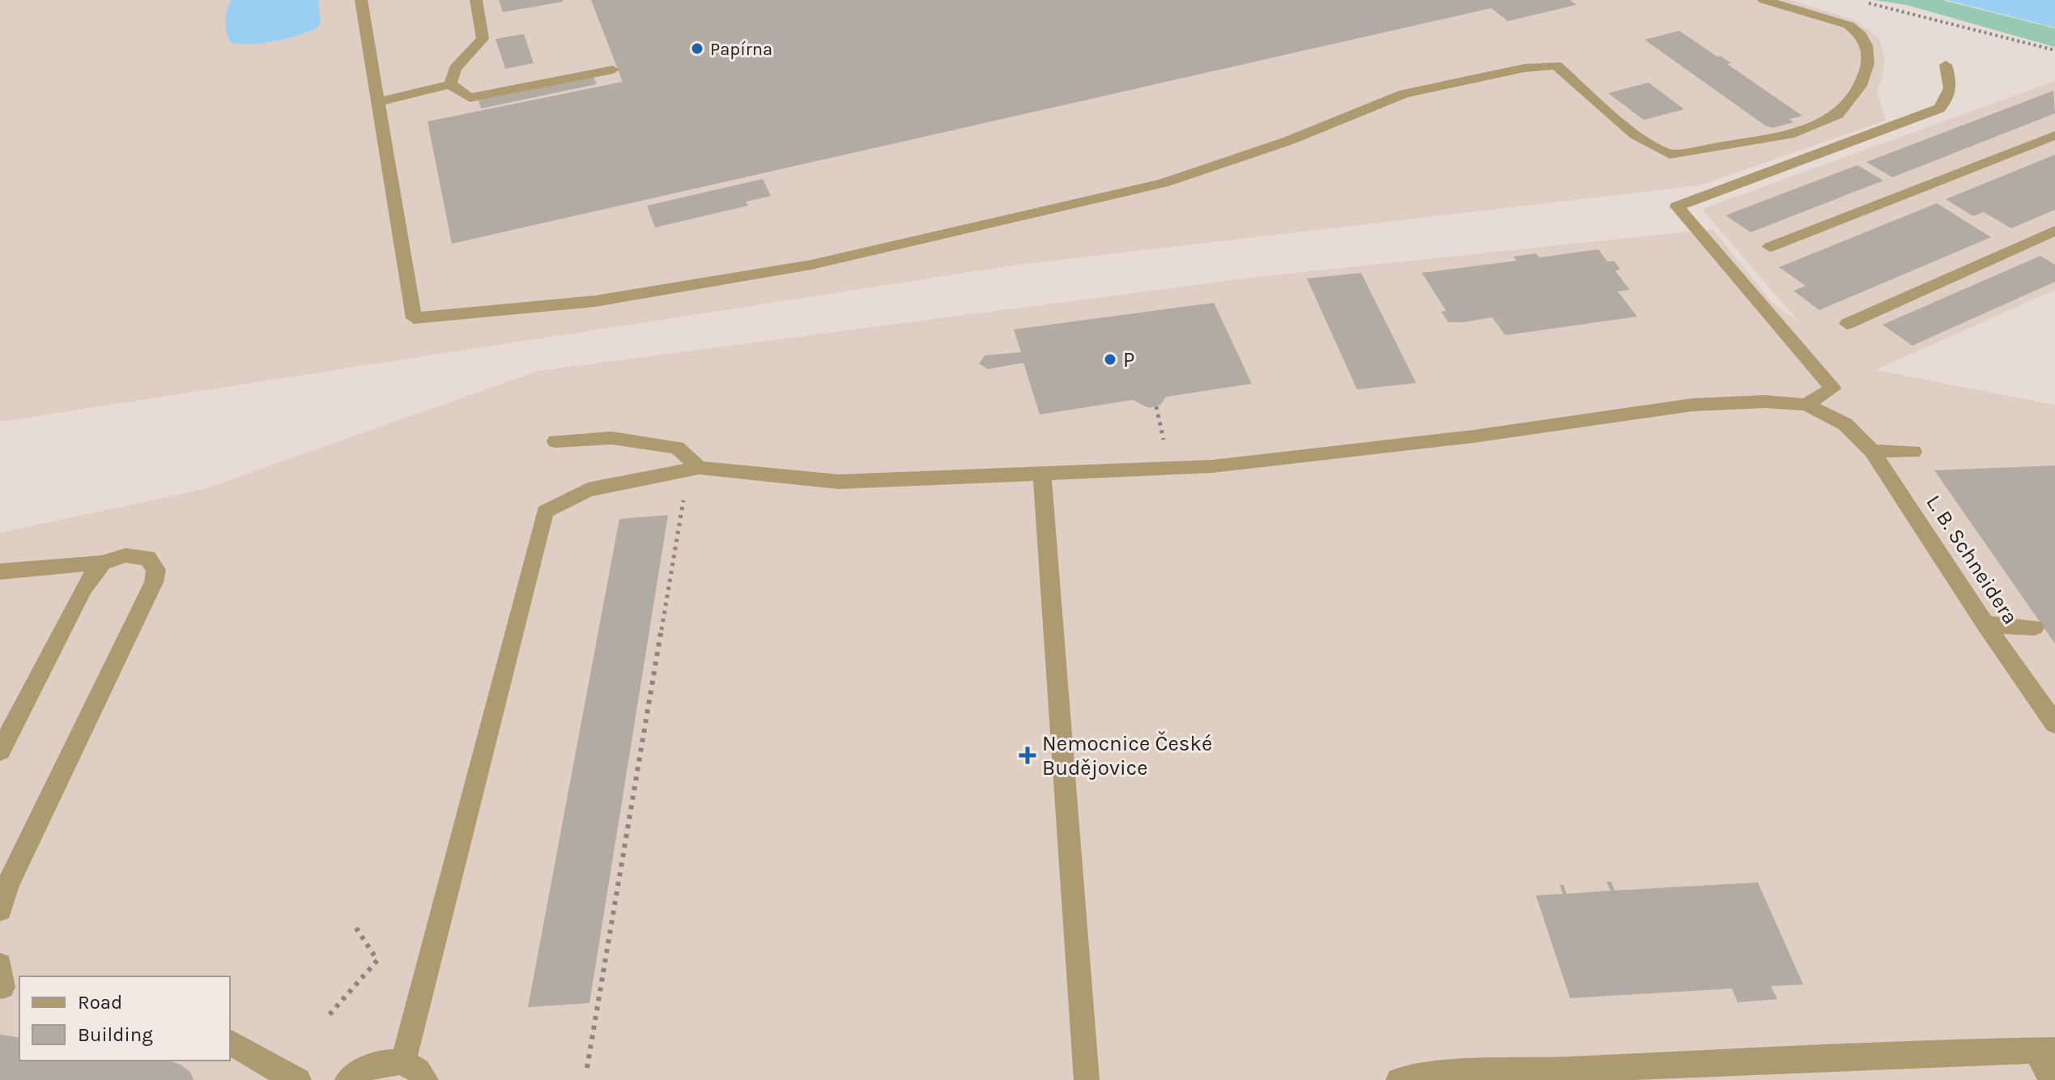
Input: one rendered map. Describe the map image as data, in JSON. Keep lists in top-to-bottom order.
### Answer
{
  "streets": {
    "street": ["L. B. Schneidera"]
  },
  "places": {
    "other": ["Papírna", "P"],
    "health": ["Nemocnice České Budějovice"]
  },
  "legend": ["Road", "Building"]
}
